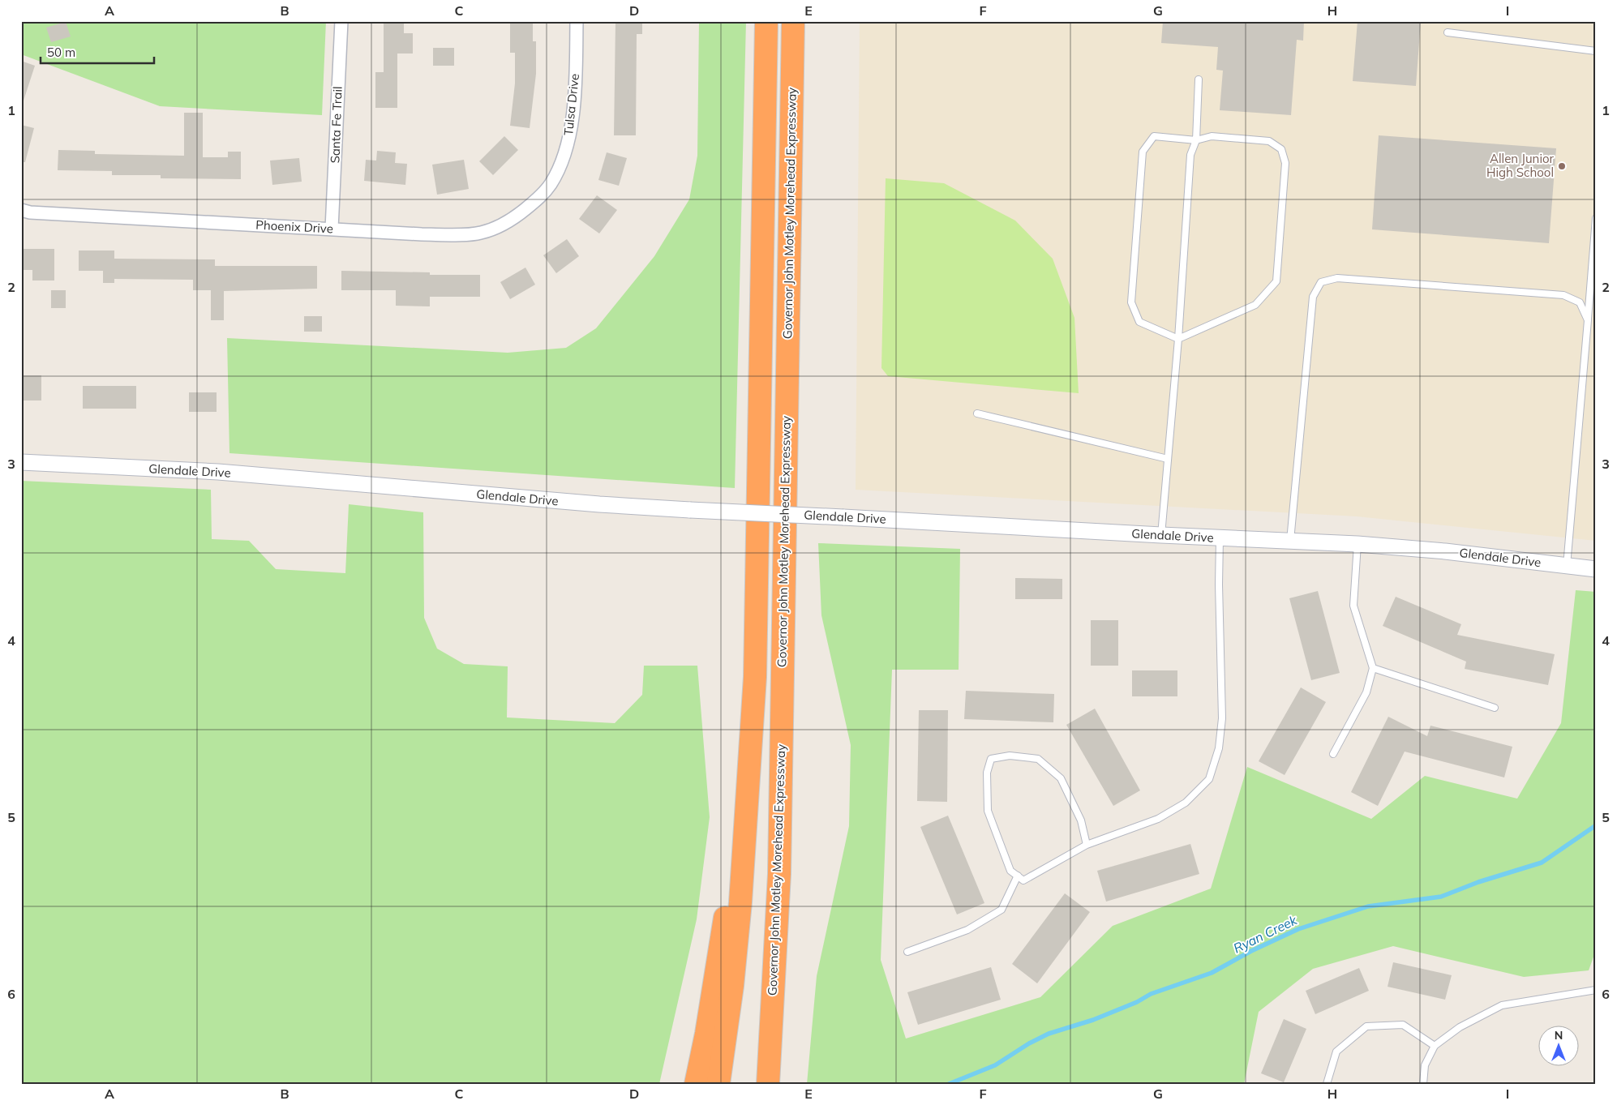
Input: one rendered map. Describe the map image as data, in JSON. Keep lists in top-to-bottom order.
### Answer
{
  "streets": {
    "highway": ["Governor John Motley Morehead Expressway"],
    "street": [
      "Tulsa Drive",
      "Santa Fe Trail",
      "Phoenix Drive",
      "Glendale Drive"
    ]
  },
  "crossings": [
    ["Tulsa Drive", "Phoenix Drive"],
    ["Santa Fe Trail", "Phoenix Drive"]
  ],
  "water": ["Ryan Creek"],
  "places": ["Allen Junior High School"],
  "scale_bar": "50 m",
  "north": "top",
  "grid": {
    "columns": [
      "A",
      "B",
      "C",
      "D",
      "E",
      "F",
      "G",
      "H",
      "I"
    ],
    "rows": [
      "1",
      "2",
      "3",
      "4",
      "5",
      "6"
    ]
  }
}
